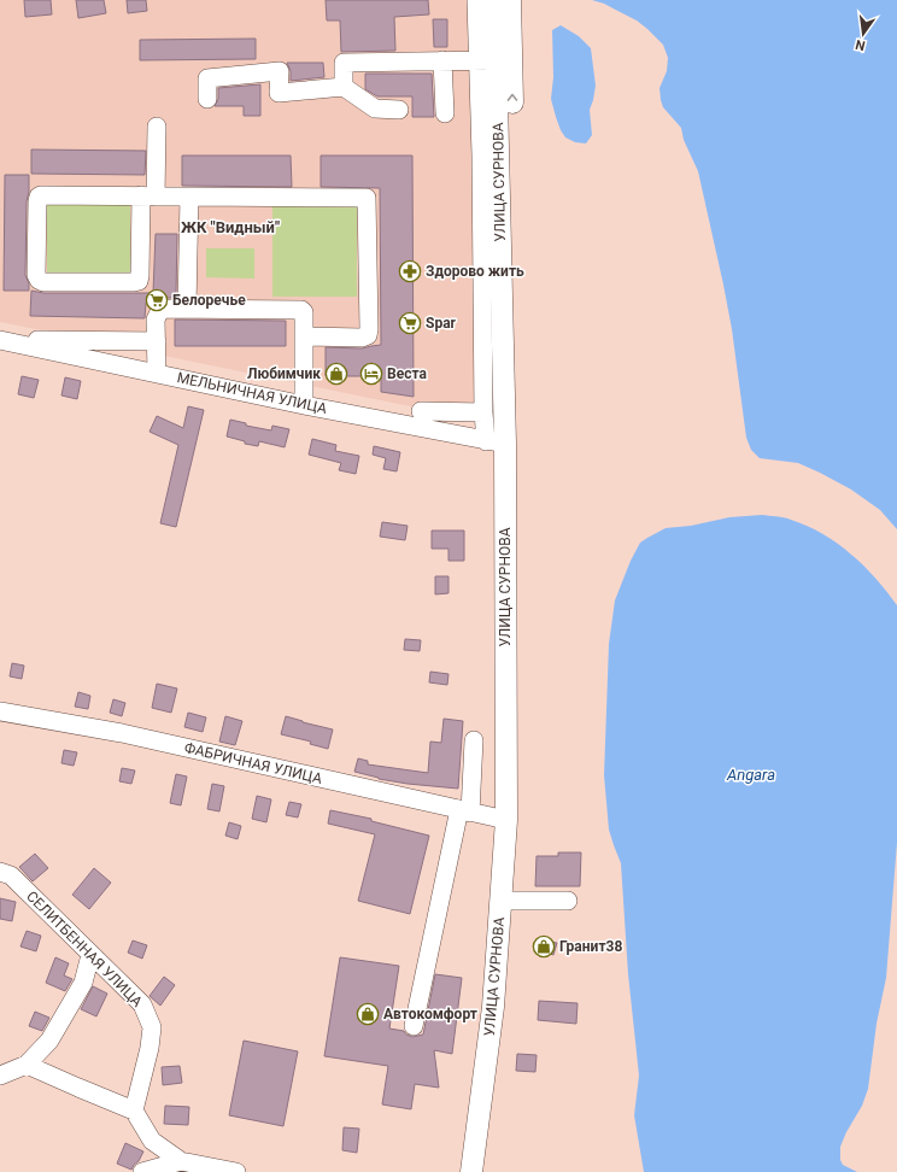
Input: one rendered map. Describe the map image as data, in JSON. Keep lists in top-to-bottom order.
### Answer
{
  "streets": {
    "main road": ["УЛИЦА СУРНОВА"],
    "street": ["МЕЛЬНИЧНАЯ УЛИЦА", "ФАБРИЧНАЯ УЛИЦА", "СЕЛИТБЕННАЯ УЛИЦА"]
  },
  "crossings": [
    ["УЛИЦА СУРНОВА", "МЕЛЬНИЧНАЯ УЛИЦА"],
    ["УЛИЦА СУРНОВА", "ФАБРИЧНАЯ УЛИЦА"]
  ],
  "districts": ["ЖК \"Видный\""],
  "water": ["Angara"],
  "places": {
    "pharmacy": ["Здорово жить"],
    "supermarket": ["Белоречье", "Spar"],
    "shop": ["Любимчик", "Гранит38", "Автокомфорт"],
    "hotel": ["Веста"]
  },
  "north": "bottom"
}
